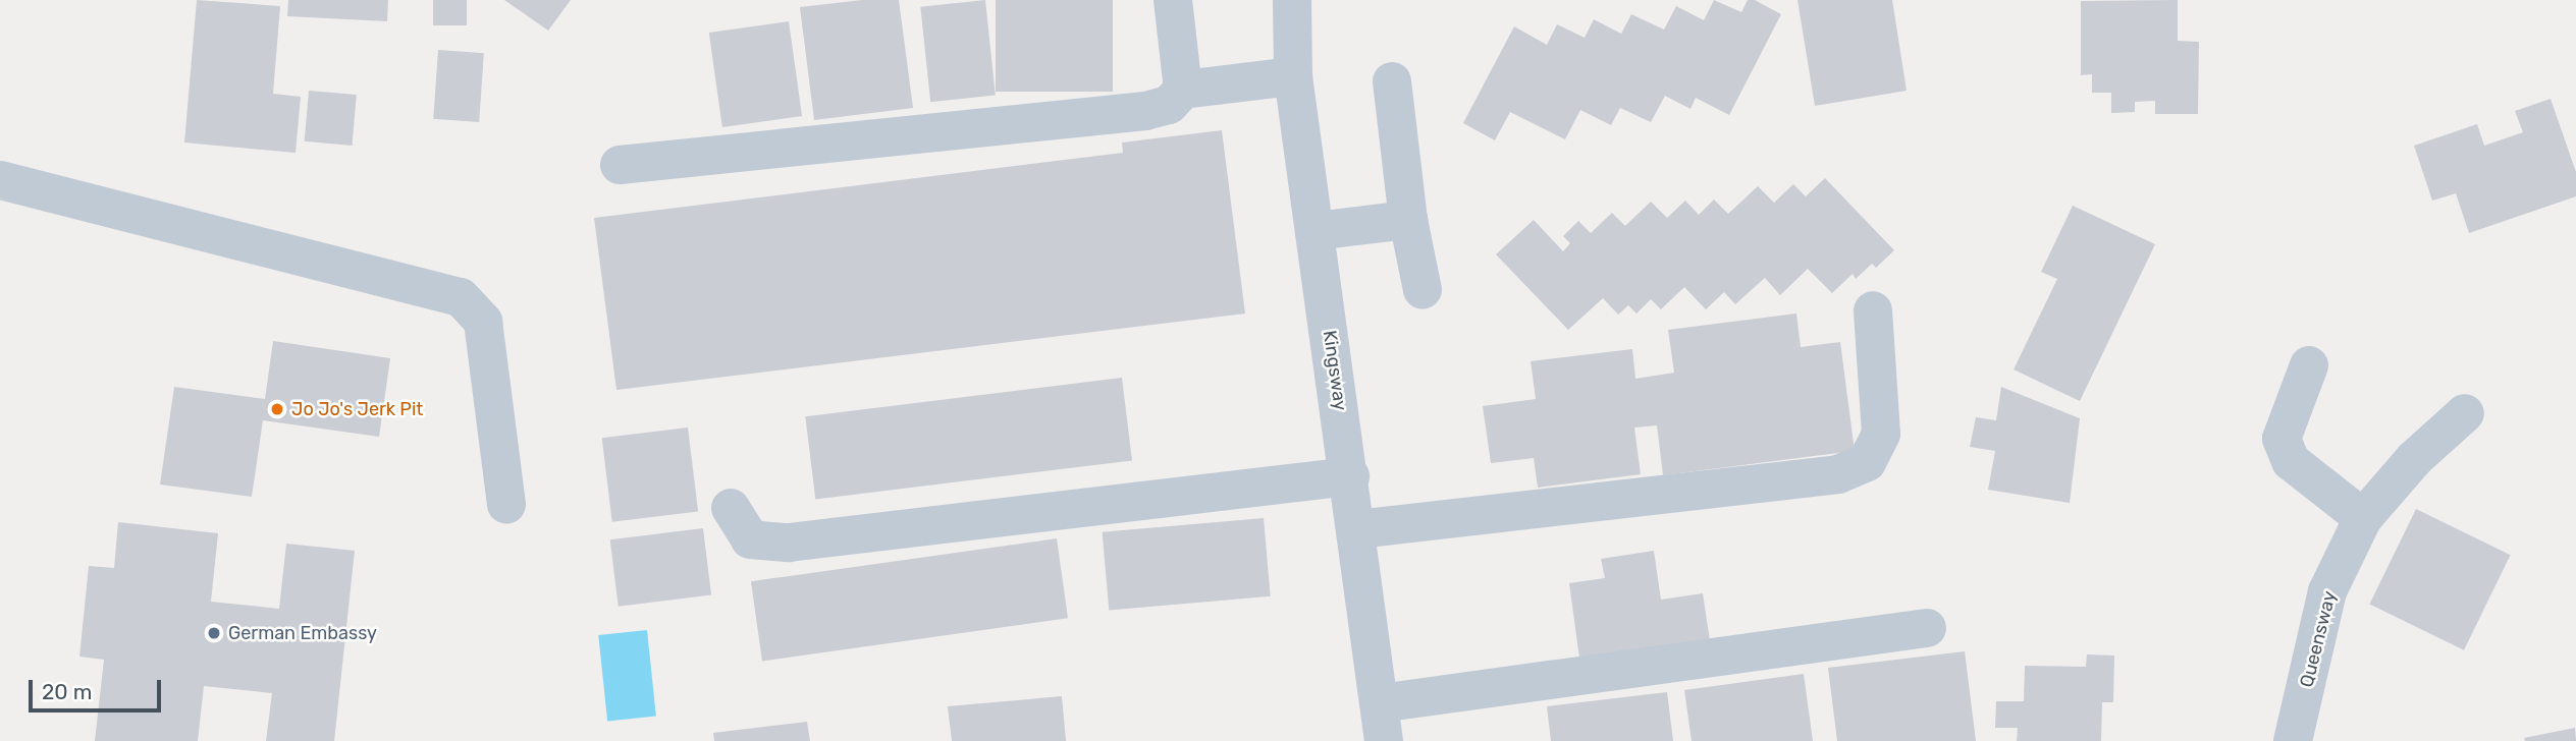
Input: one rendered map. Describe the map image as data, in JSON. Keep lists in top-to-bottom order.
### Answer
{
  "streets": {
    "street": ["Kingsway", "Queensway"]
  },
  "places": ["Jo Jo's Jerk Pit", "German Embassy"],
  "scale_bar": "20 m"
}
